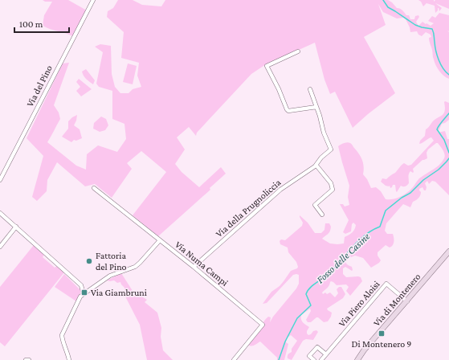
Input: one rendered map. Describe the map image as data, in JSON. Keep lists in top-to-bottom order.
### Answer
{
  "streets": {
    "street": [
      "Via del Pino",
      "Via della Prugnoliccia",
      "Via Numa Campi",
      "Via di Montenero",
      "Via Piero Aloisi"
    ]
  },
  "crossings": [
    ["Via della Prugnoliccia", "Via Numa Campi"],
    ["Via di Montenero", "Via Piero Aloisi"]
  ],
  "water": ["Fosso delle Casine"],
  "places": {
    "other": ["Fattoria del Pino"],
    "transit": ["Via Giambruni", "Di Montenero 9"]
  },
  "scale_bar": "100 m"
}
